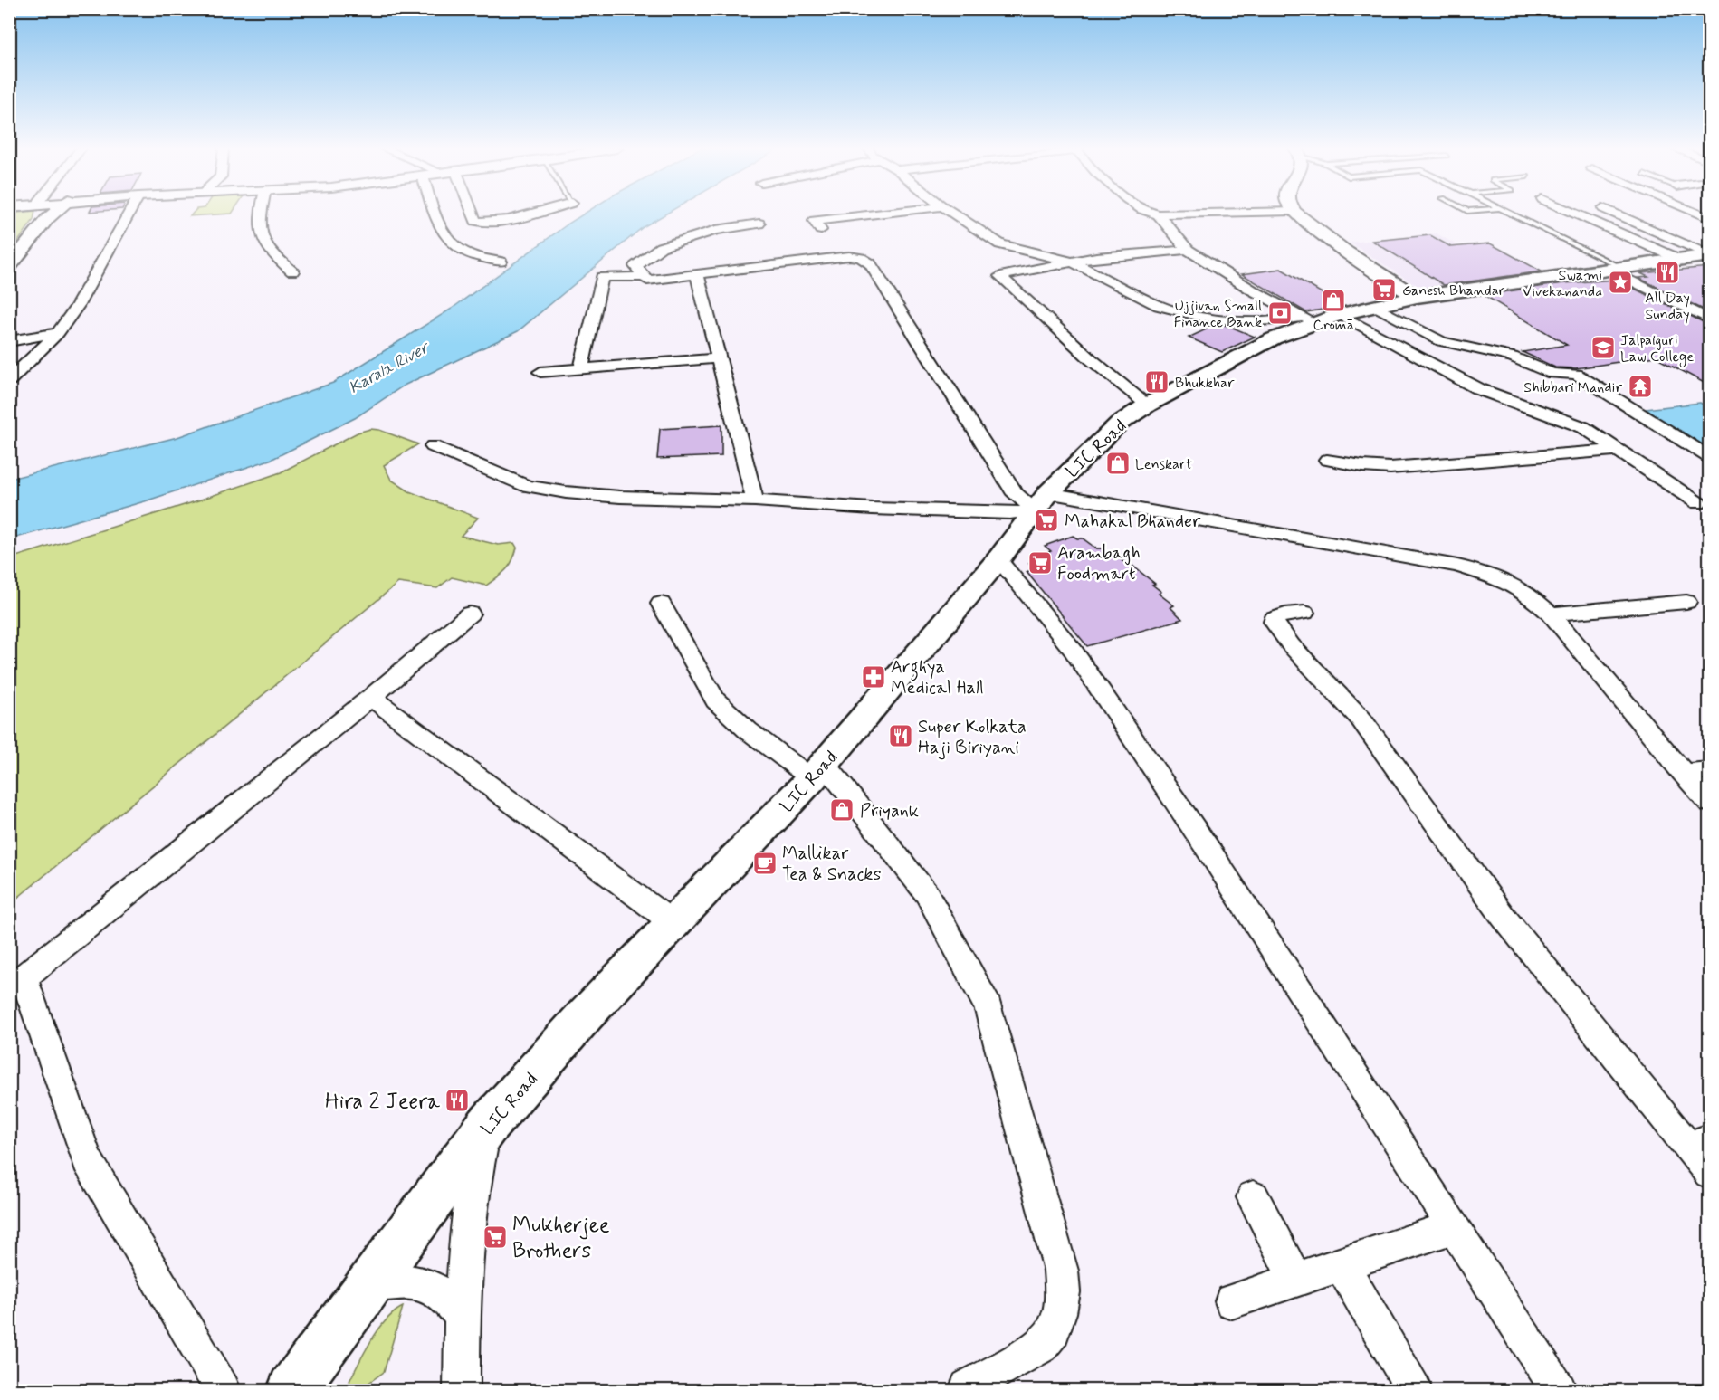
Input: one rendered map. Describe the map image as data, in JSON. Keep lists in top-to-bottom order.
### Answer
{
  "streets": {
    "main road": ["LIC Road"]
  },
  "water": ["Karala River"],
  "places": {
    "restaurant": [
      "All Day Sunday",
      "Bhukkhar",
      "Super Kolkata Haji Biriyani",
      "Hira 2 Jeera"
    ],
    "place": ["Swami Vivekananda"],
    "supermarket": [
      "Ganesh Bhandar",
      "Mahakal Bhander",
      "Arambagh Foodmart",
      "Mukherjee Brothers"
    ],
    "shop": ["Cromā", "Lenskart", "Priyank"],
    "bank": ["Ujjivan Small Finance Bank"],
    "school or university": ["Jalpaiguri Law College"],
    "temple": ["Shibbari Mandir"],
    "pharmacy": ["Arghya Medical Hall"],
    "cafe": ["Mallikar Tea & Snacks"]
  }
}
